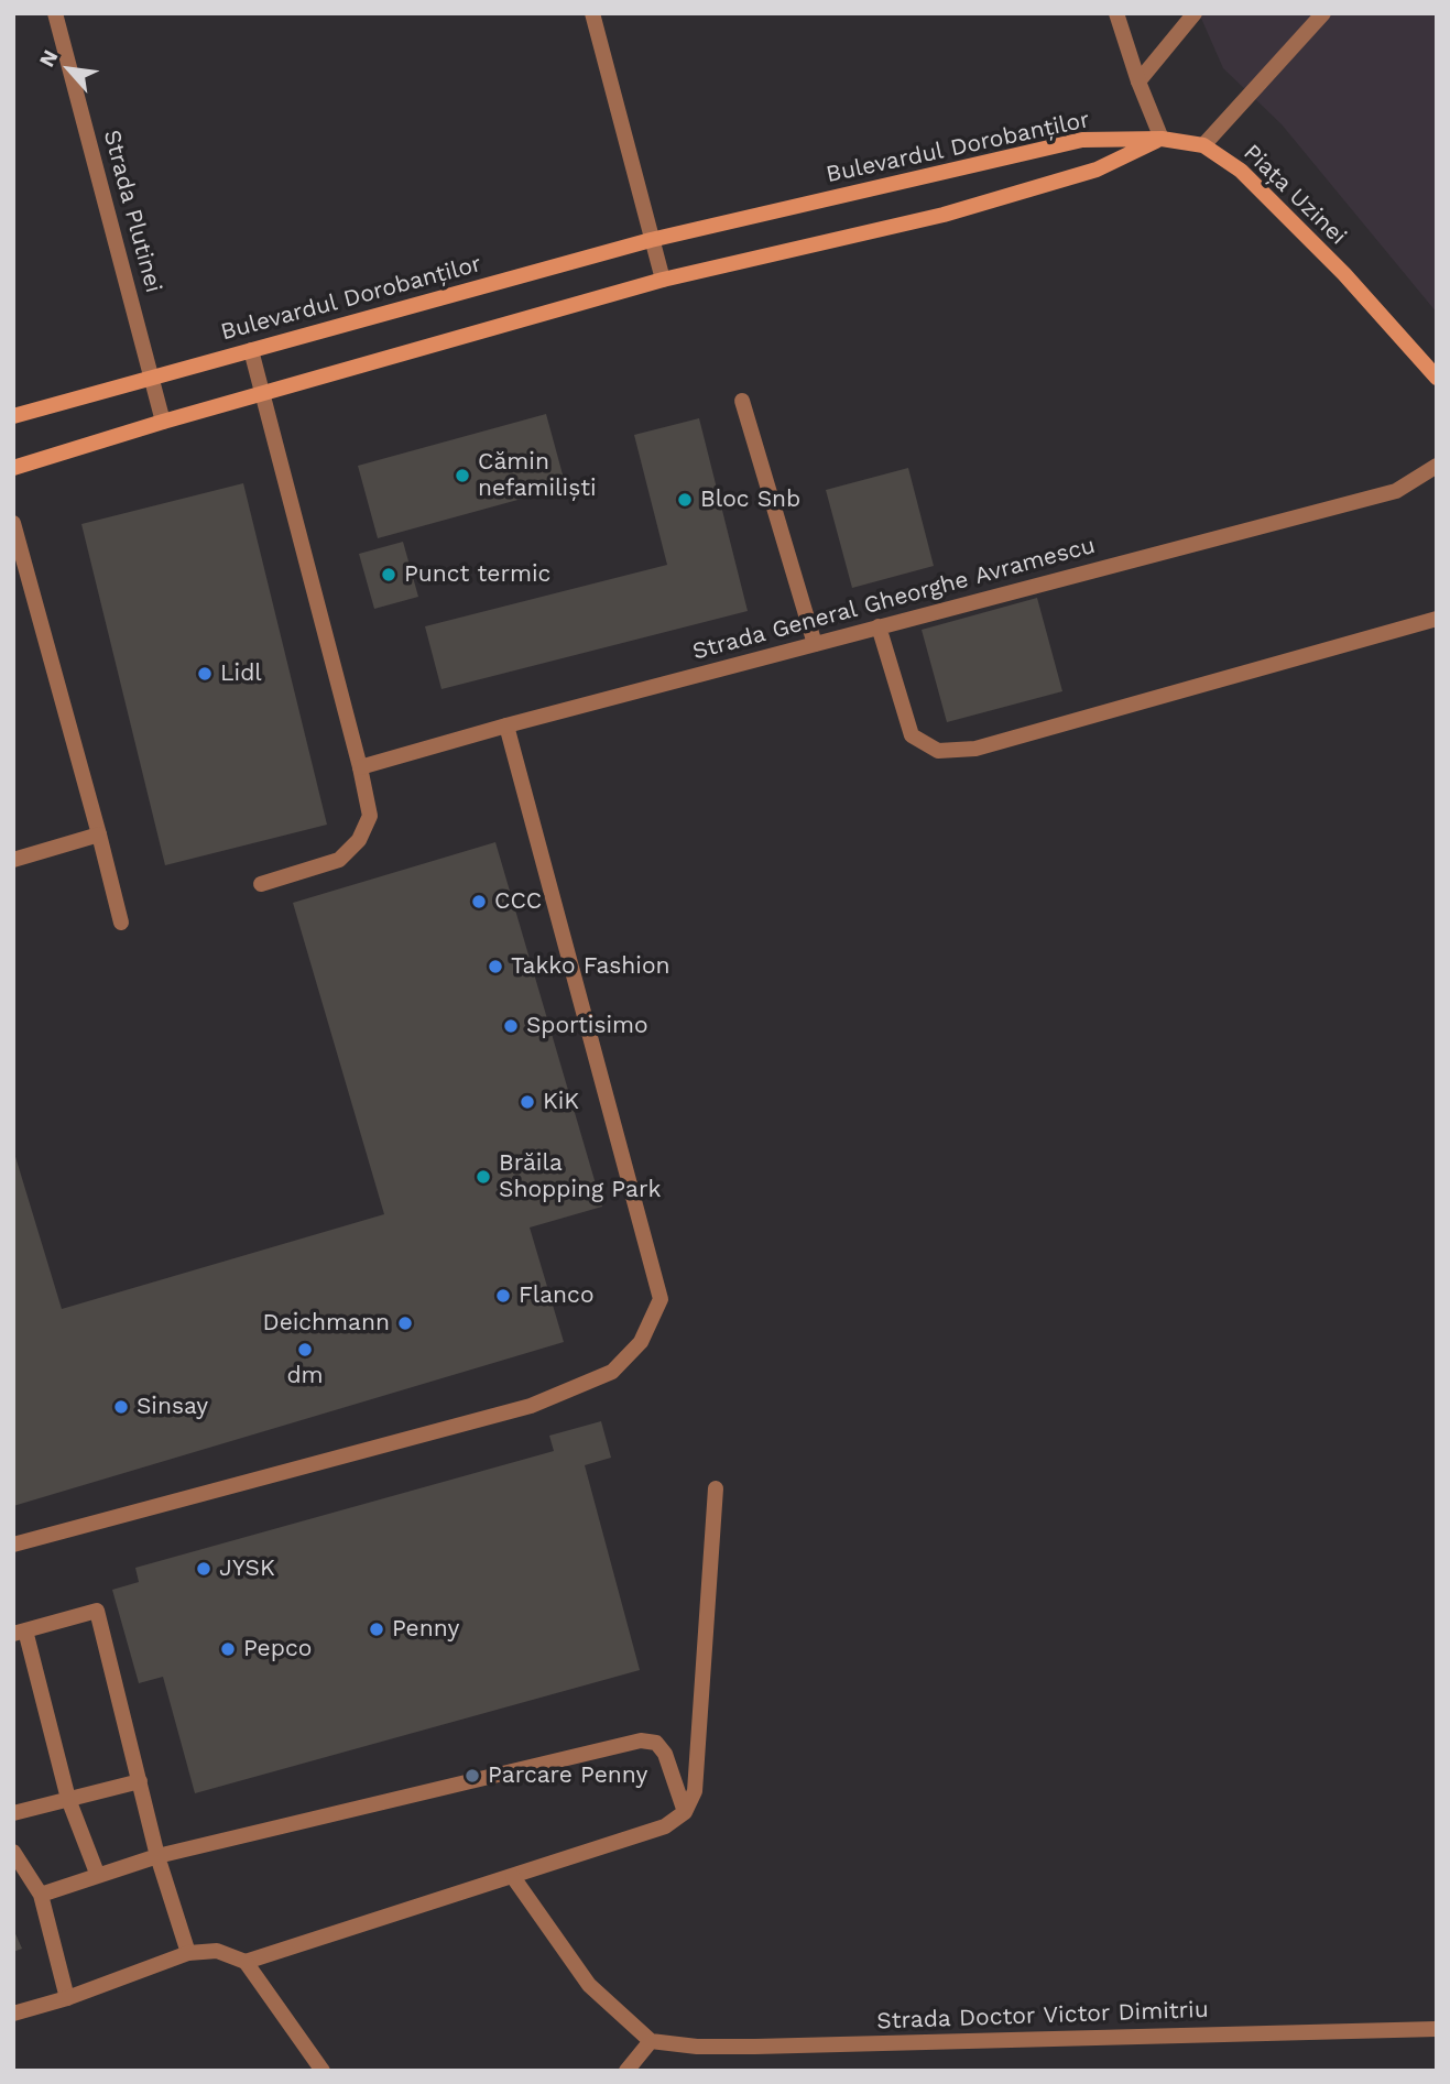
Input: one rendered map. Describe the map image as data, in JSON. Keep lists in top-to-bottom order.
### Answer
{
  "streets": {
    "main road": ["Bulevardul Dorobanților", "Piața Uzinei"],
    "street": ["Strada Plutinei", "Strada General Gheorghe Avramescu", "Strada Doctor Victor Dimitriu"]
  },
  "crossings": [
    ["Bulevardul Dorobanților", "Piața Uzinei"],
    ["Bulevardul Dorobanților", "Strada Plutinei"]
  ],
  "places": [
    "Cămin nefamiliști",
    "Bloc Snb",
    "Punct termic",
    "Lidl",
    "CCC",
    "Takko Fashion",
    "Sportisimo",
    "KiK",
    "Brăila Shopping Park",
    "Flanco",
    "Deichmann",
    "dm",
    "Sinsay",
    "JYSK",
    "Penny",
    "Pepco",
    "Parcare Penny"
  ],
  "north": "top left"
}
